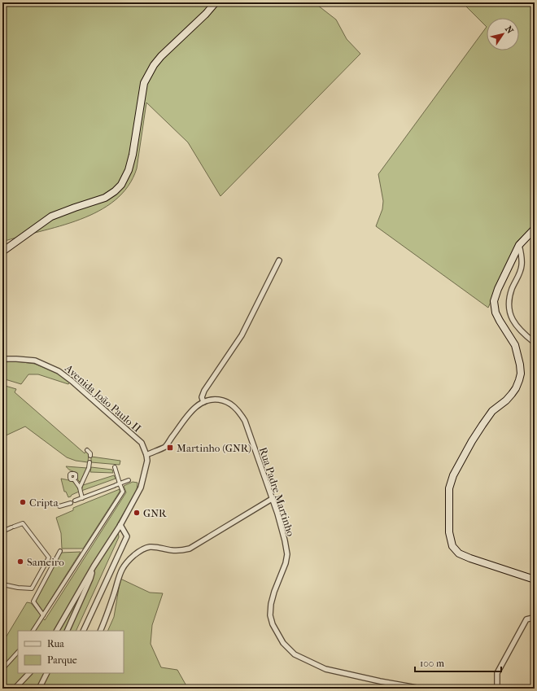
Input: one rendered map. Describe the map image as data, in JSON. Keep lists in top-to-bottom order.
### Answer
{
  "streets": {
    "street": ["Avenida João Paulo II", "Rua Padre Martinho"]
  },
  "crossings": [
    ["Avenida João Paulo II", "Rua Padre Martinho"]
  ],
  "places": {
    "transit": ["Martinho (GNR)"],
    "other": ["Cripta", "GNR", "Sameiro"]
  },
  "legend": ["Rua", "Parque"],
  "scale_bar": "100 m",
  "north": "top right"
}
